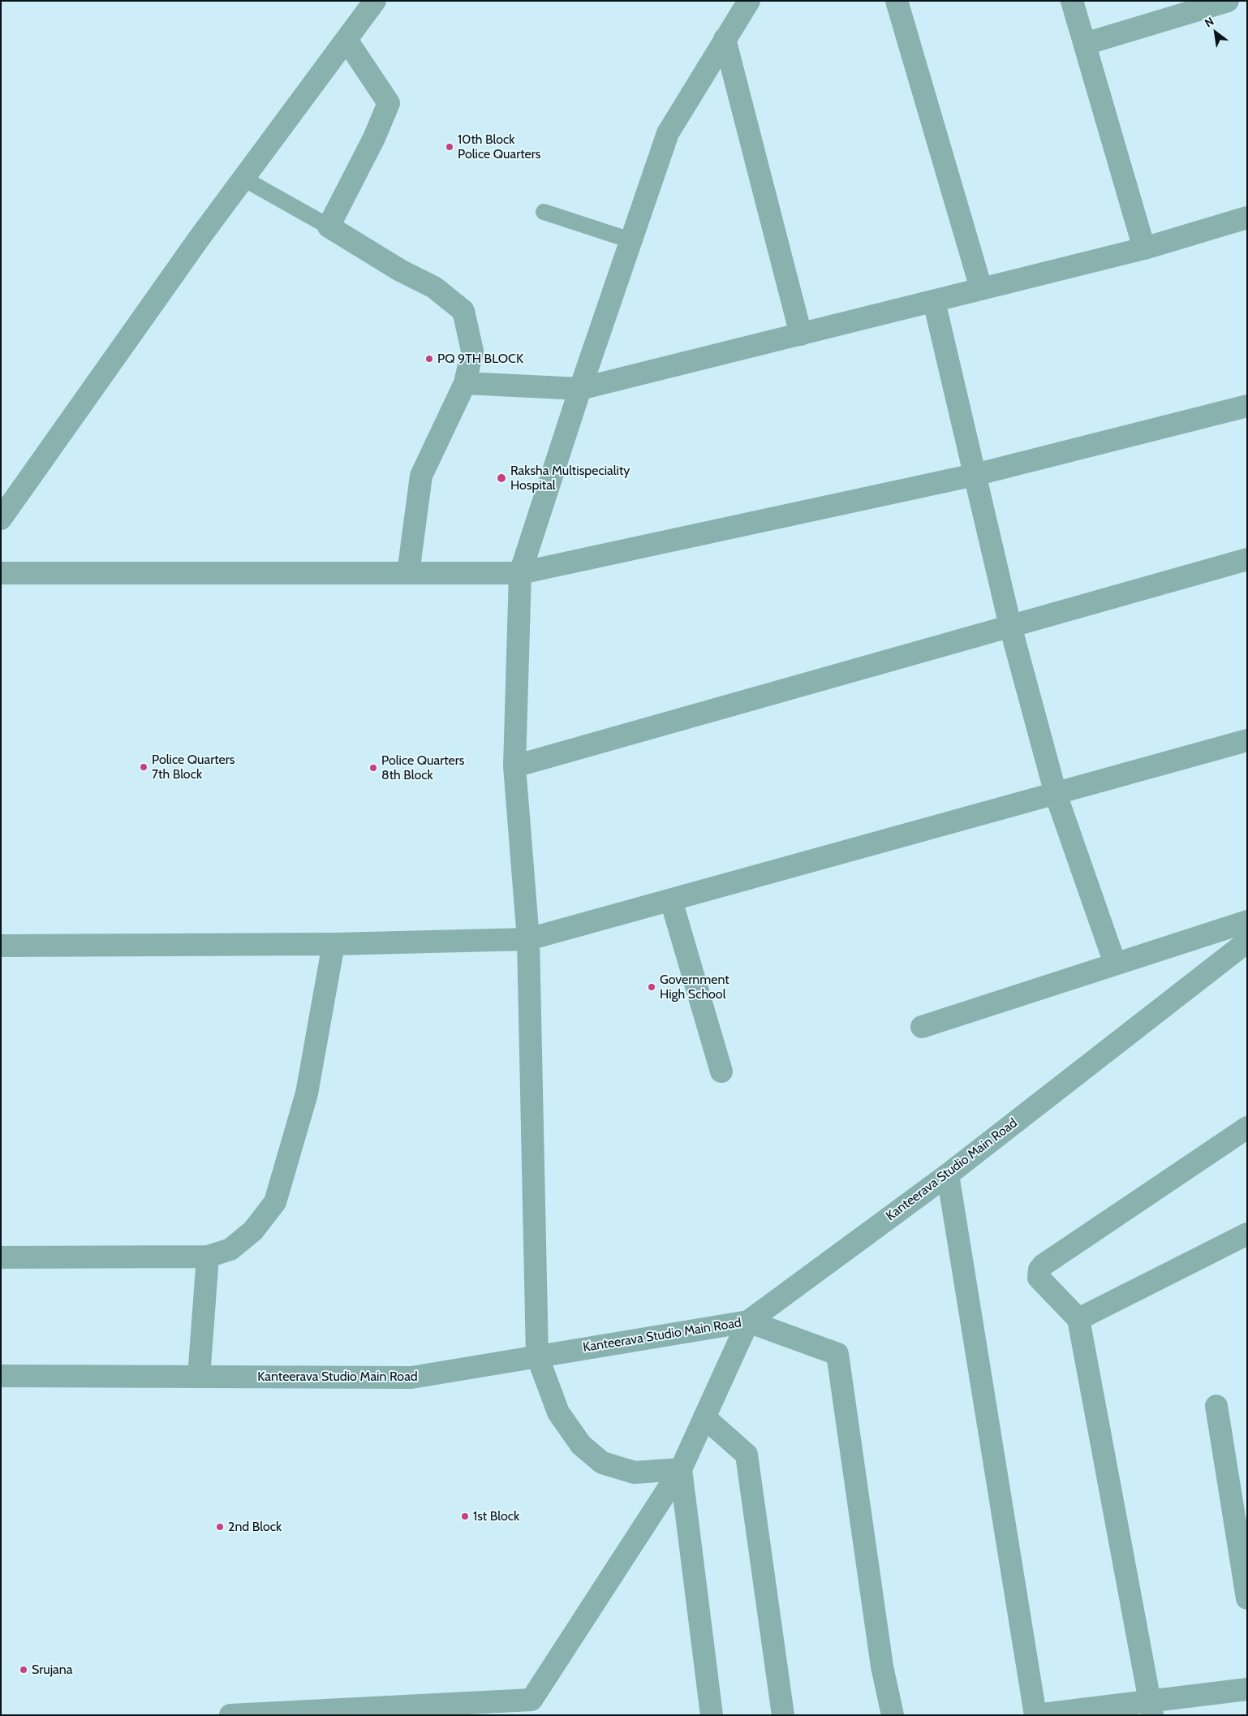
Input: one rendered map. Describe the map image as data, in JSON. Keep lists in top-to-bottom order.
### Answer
{
  "streets": {
    "street": ["Kanteerava Studio Main Road"]
  },
  "places": [
    "10th Block Police Quarters",
    "PQ 9TH BLOCK",
    "Raksha Multispeciality Hospital",
    "Police Quarters 7th Block",
    "Police Quarters 8th Block",
    "Government High School",
    "1st Block",
    "2nd Block",
    "Srujana"
  ],
  "north": "top left"
}
